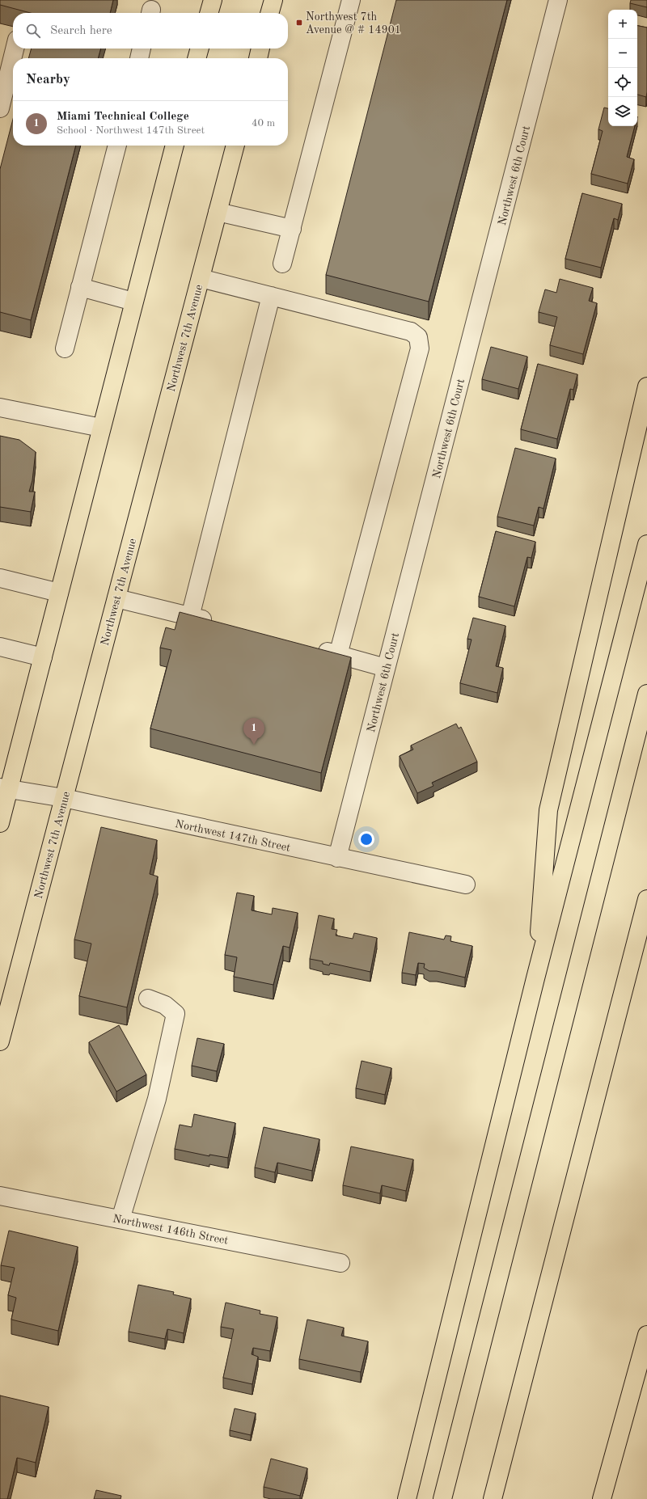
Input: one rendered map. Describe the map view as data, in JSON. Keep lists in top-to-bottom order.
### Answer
{
  "streets": {
    "main road": ["Northwest 7th Avenue"],
    "street": ["Northwest 6th Court", "Northwest 147th Street", "Northwest 146th Street"]
  },
  "crossings": [
    ["Northwest 6th Court", "Northwest 147th Street"],
    ["Northwest 7th Avenue", "Northwest 147th Street"]
  ],
  "places": {
    "transit": ["Northwest 7th Avenue @ # 14901"]
  },
  "page": {
    "map_buttons": ["+", "−"],
    "search": "Search here",
    "heading": "Nearby",
    "list": [
      {
        "mark": "1",
        "name": "Miami Technical College",
        "note": "School · Northwest 147th Street",
        "value": "40 m"
      }
    ],
    "pins": "1"
  }
}
